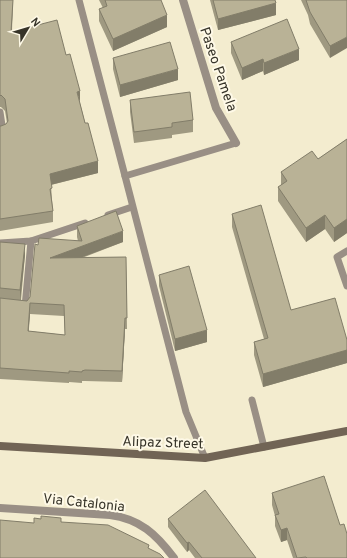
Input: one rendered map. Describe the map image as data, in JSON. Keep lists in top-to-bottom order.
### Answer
{
  "streets": {
    "main road": ["Alipaz Street"],
    "street": ["Paseo Pamela", "Via Catalonia"]
  },
  "north": "top right"
}
